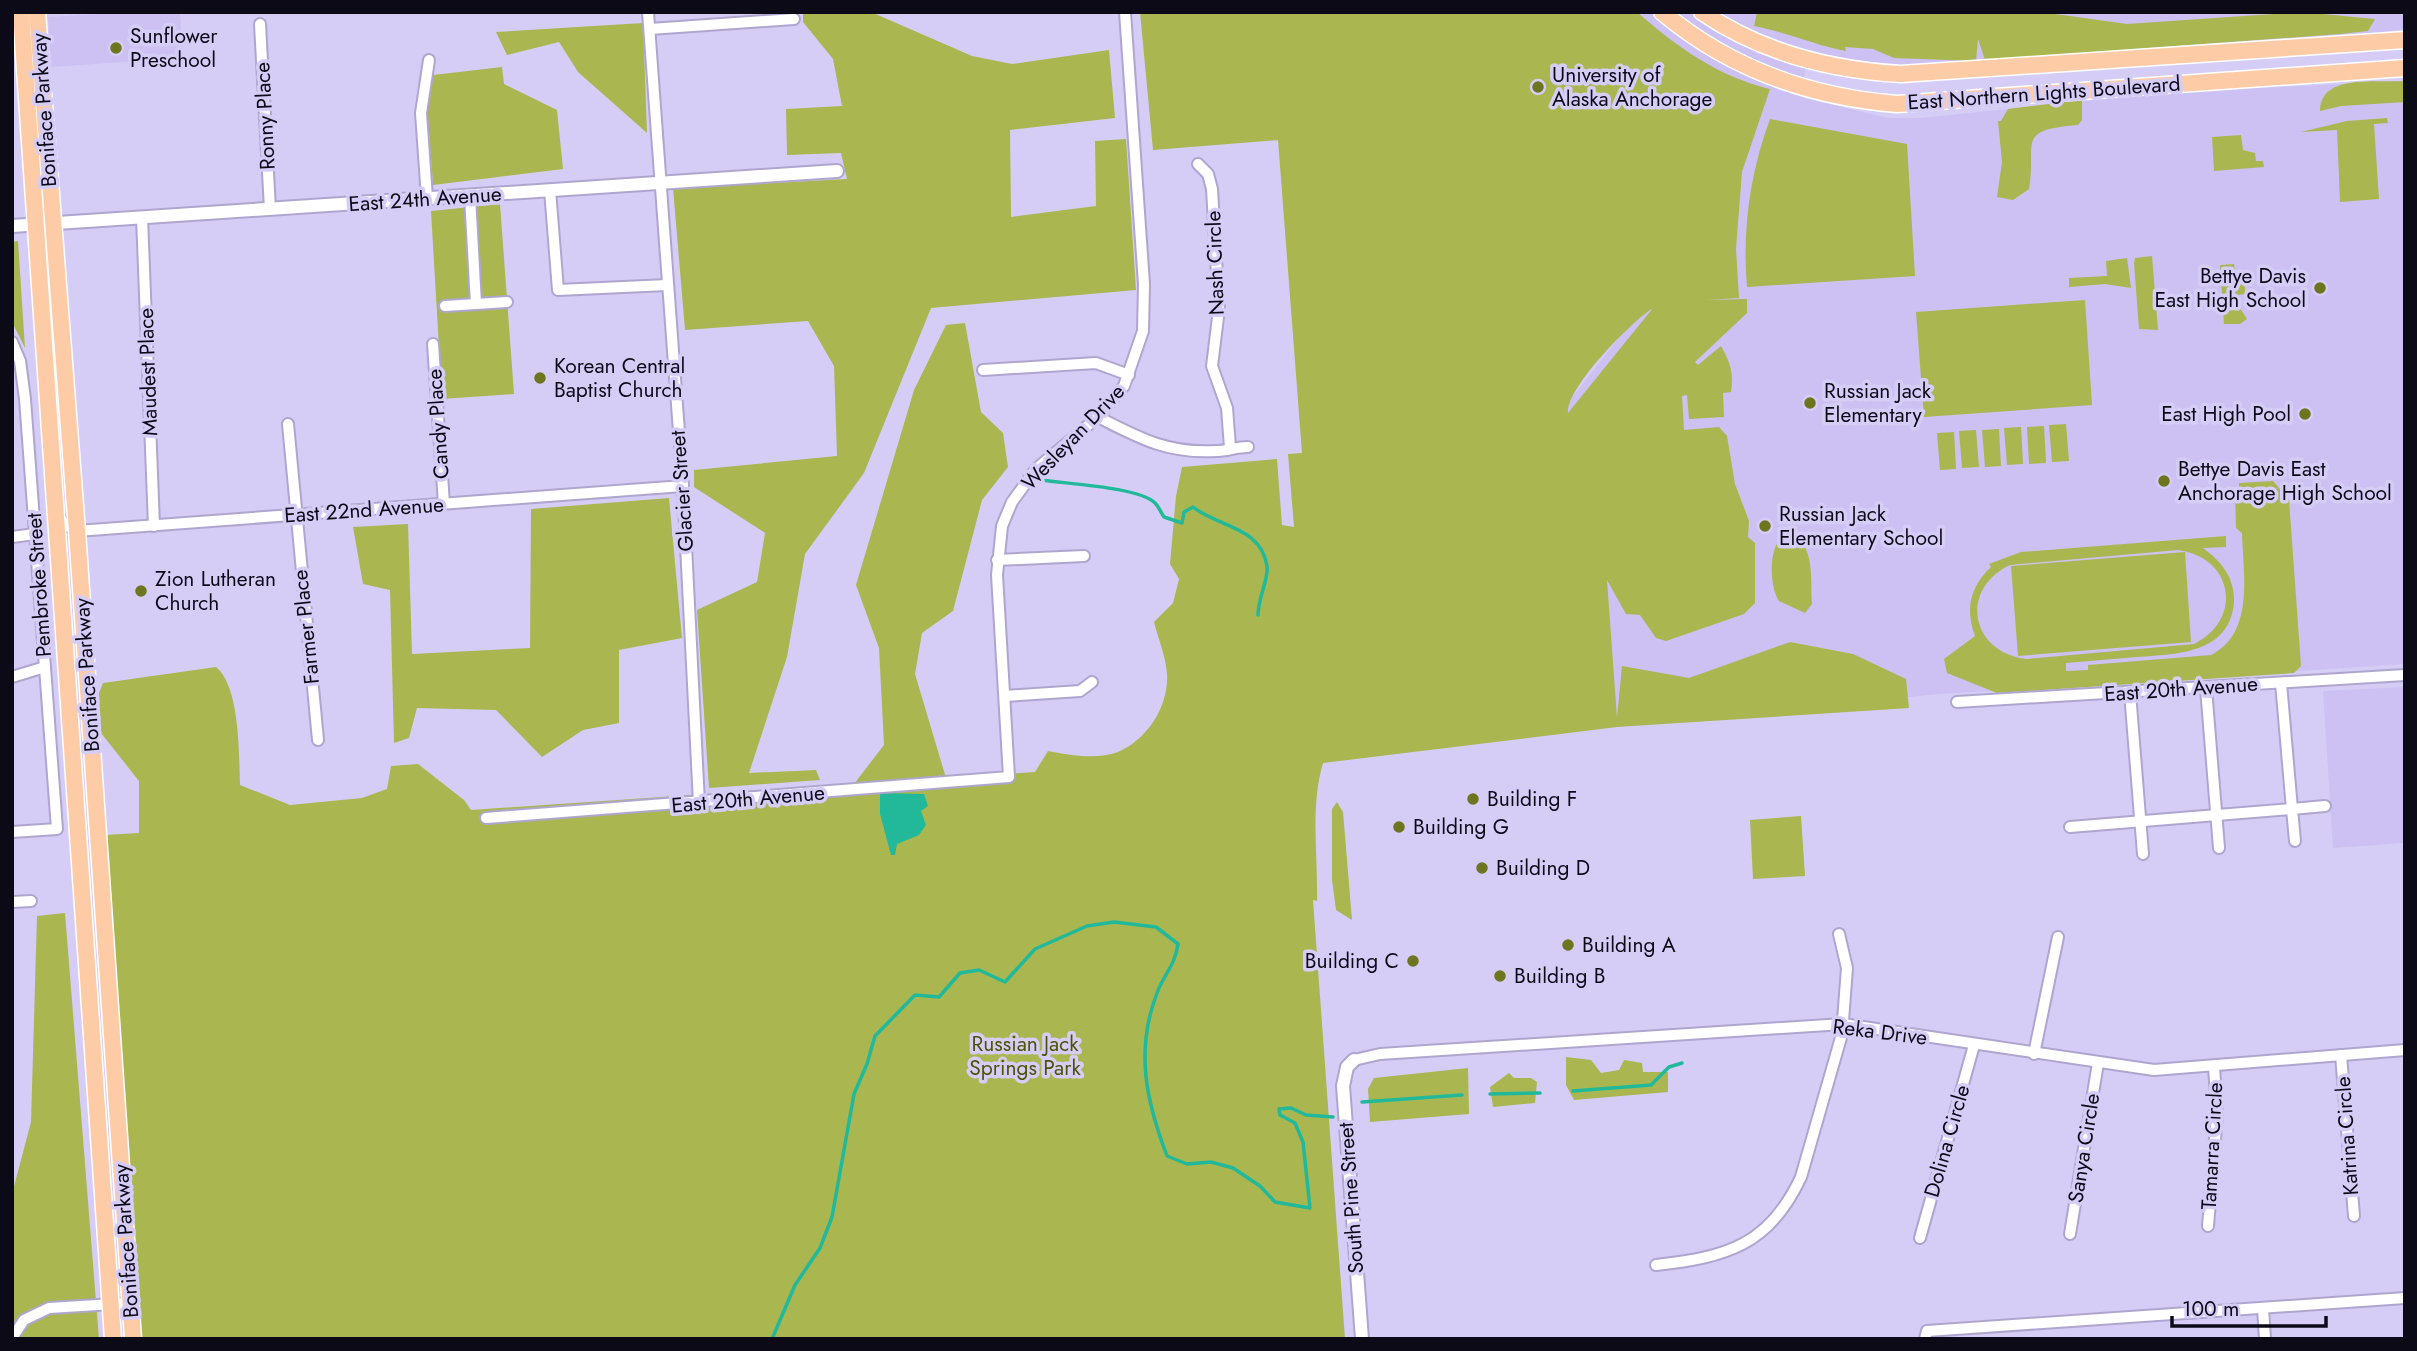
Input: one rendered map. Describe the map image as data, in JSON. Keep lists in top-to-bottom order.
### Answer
{
  "streets": {
    "main road": ["East Northern Lights Boulevard", "Boniface Parkway"],
    "street": [
      "Ronny Place",
      "East 24th Avenue",
      "Nash Circle",
      "Maudest Place",
      "Candy Place",
      "Wesleyan Drive",
      "Glacier Street",
      "East 22nd Avenue",
      "Pembroke Street",
      "Farmer Place",
      "East 20th Avenue",
      "Reka Drive",
      "Katrina Circle",
      "Dolina Circle",
      "Tamarra Circle",
      "Sanya Circle",
      "South Pine Street"
    ]
  },
  "crossings": [
    ["Boniface Parkway", "East 24th Avenue"],
    ["Boniface Parkway", "East 22nd Avenue"],
    ["Ronny Place", "East 24th Avenue"],
    ["East 24th Avenue", "Maudest Place"],
    ["East 24th Avenue", "Glacier Street"],
    ["Maudest Place", "East 22nd Avenue"],
    ["Candy Place", "East 22nd Avenue"],
    ["Wesleyan Drive", "East 20th Avenue"],
    ["Glacier Street", "East 22nd Avenue"],
    ["Glacier Street", "East 20th Avenue"],
    ["East 22nd Avenue", "Farmer Place"],
    ["Reka Drive", "Katrina Circle"],
    ["Reka Drive", "Dolina Circle"],
    ["Reka Drive", "Tamarra Circle"],
    ["Reka Drive", "Sanya Circle"],
    ["Reka Drive", "South Pine Street"]
  ],
  "parks": ["Russian Jack Springs Park"],
  "places": [
    "Sunflower Preschool",
    "University of Alaska Anchorage",
    "Bettye Davis East High School",
    "Korean Central Baptist Church",
    "Russian Jack Elementary",
    "East High Pool",
    "Bettye Davis East Anchorage High School",
    "Russian Jack Elementary School",
    "Zion Lutheran Church",
    "Building F",
    "Building G",
    "Building D",
    "Building A",
    "Building C",
    "Building B"
  ],
  "scale_bar": "100 m"
}
